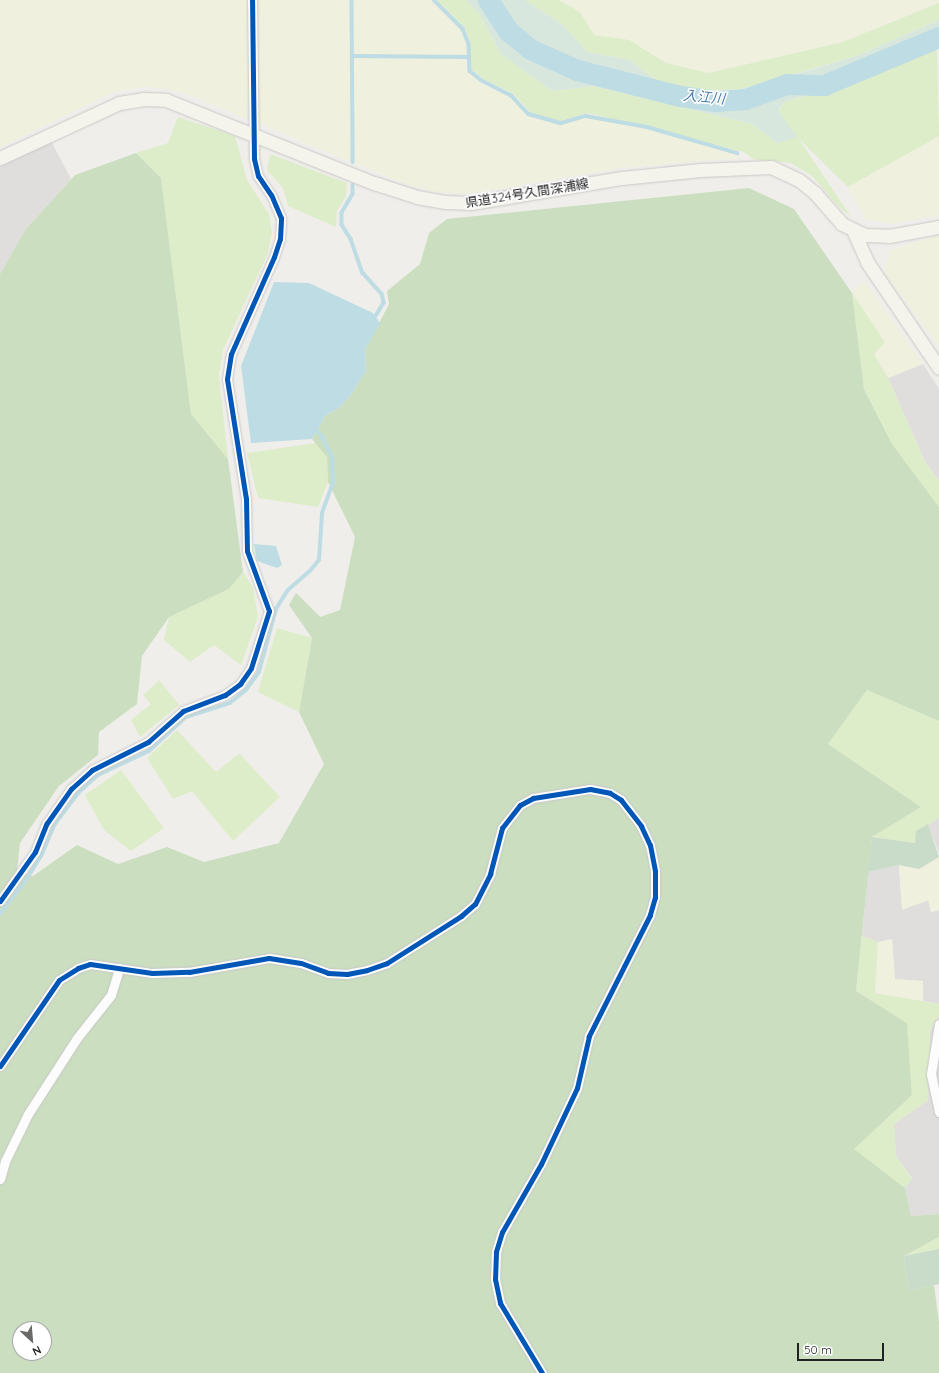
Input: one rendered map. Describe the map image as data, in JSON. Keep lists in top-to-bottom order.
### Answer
{
  "streets": {
    "main road": ["県道324号久間深浦線"]
  },
  "water": ["入江川"],
  "scale_bar": "50 m",
  "north": "bottom right"
}
